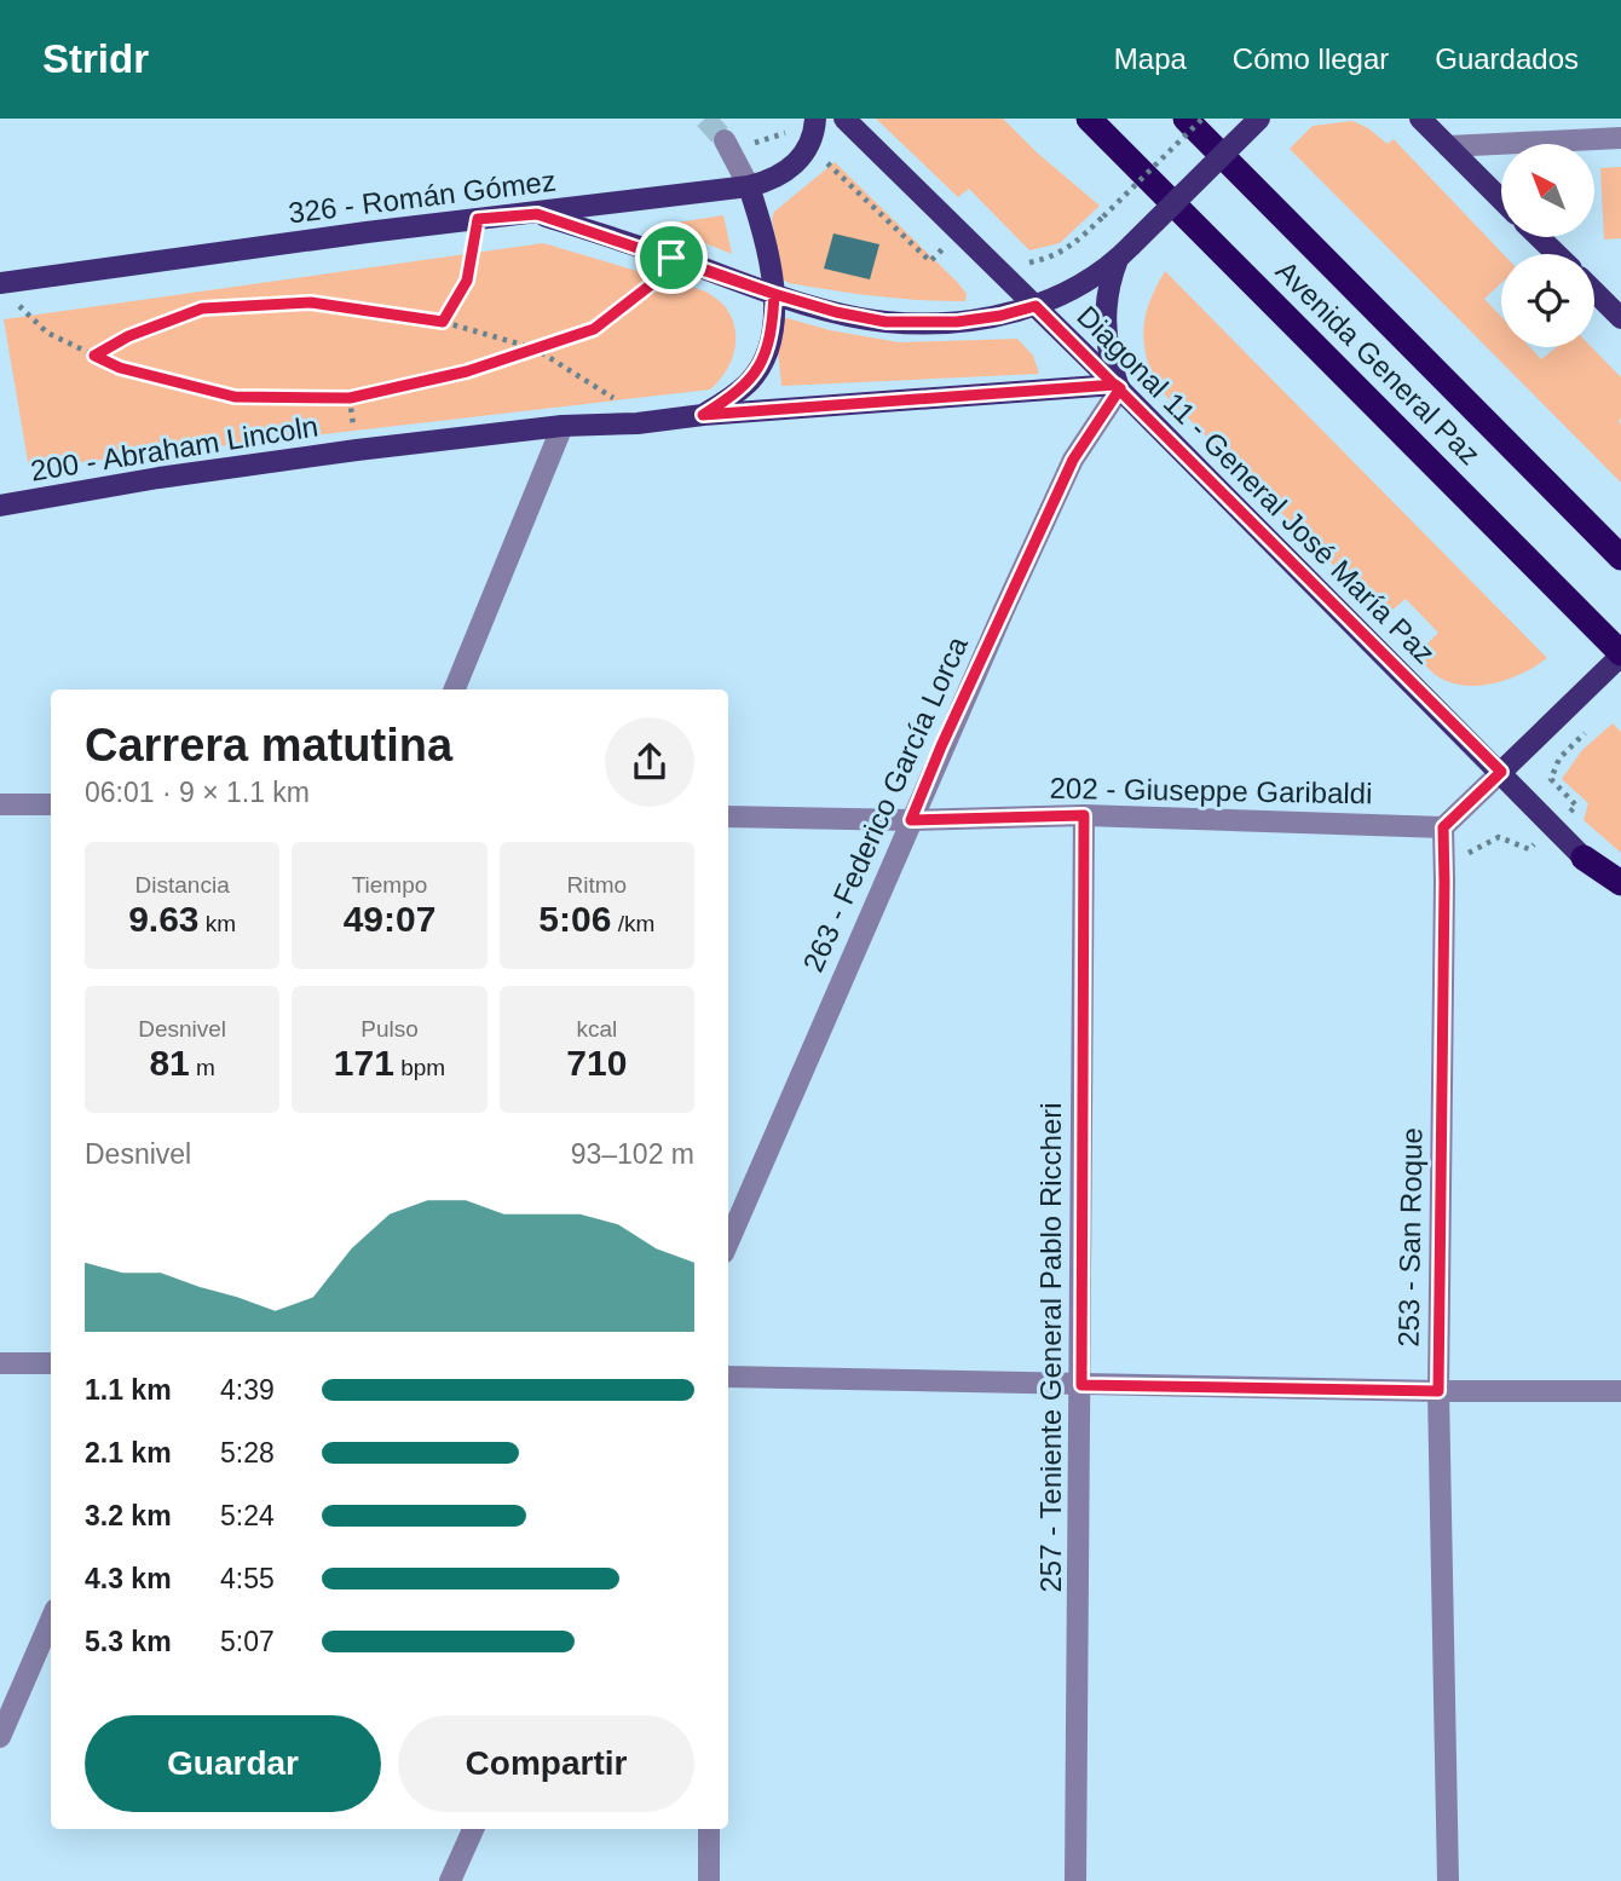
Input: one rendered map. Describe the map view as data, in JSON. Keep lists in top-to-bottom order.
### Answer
{
  "streets": {
    "highway": ["Avenida General Paz"],
    "main road": ["326 - Román Gómez", "200 - Abraham Lincoln", "Diagonal 11 - General José María Paz"],
    "street": [
      "202 - Giuseppe Garibaldi",
      "263 - Federico García Lorca",
      "253 - San Roque",
      "257 - Teniente General Pablo Riccheri"
    ]
  },
  "crossings": [
    ["200 - Abraham Lincoln", "Diagonal 11 - General José María Paz"],
    ["200 - Abraham Lincoln", "263 - Federico García Lorca"],
    ["Diagonal 11 - General José María Paz", "263 - Federico García Lorca"],
    ["202 - Giuseppe Garibaldi", "263 - Federico García Lorca"],
    ["202 - Giuseppe Garibaldi", "253 - San Roque"],
    ["202 - Giuseppe Garibaldi", "257 - Teniente General Pablo Riccheri"]
  ],
  "north": "top left",
  "page": {
    "header": "Stridr",
    "nav": ["Mapa", "Cómo llegar", "Guardados"],
    "heading": ["Carrera matutina", "06:01 · 9 × 1.1 km"],
    "stats": [
      ["Distancia", "9.63 km"],
      ["Tiempo", "49:07"],
      ["Ritmo", "5:06 /km"],
      ["Desnivel", "81 m"],
      ["Pulso", "171 bpm"],
      ["kcal", "710"]
    ],
    "chart": ["Desnivel", "93–102 m"],
    "list": [
      {
        "name": "1.1 km",
        "note": "4:39"
      },
      {
        "name": "2.1 km",
        "note": "5:28"
      },
      {
        "name": "3.2 km",
        "note": "5:24"
      },
      {
        "name": "4.3 km",
        "note": "4:55"
      },
      {
        "name": "5.3 km",
        "note": "5:07"
      }
    ],
    "buttons": ["Guardar", "Compartir"]
  }
}
